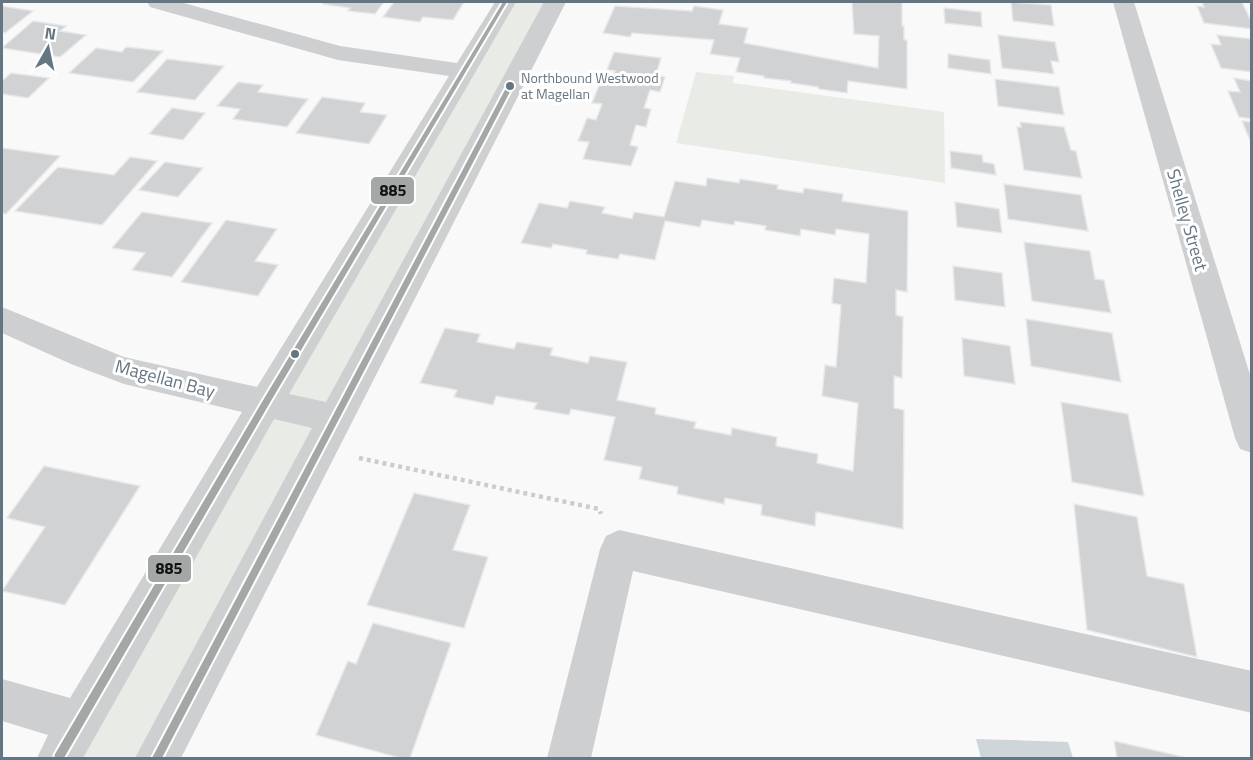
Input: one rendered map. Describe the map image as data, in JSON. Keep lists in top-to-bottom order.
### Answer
{
  "streets": {
    "street": ["Shelley Street", "Magellan Bay"]
  },
  "places": ["Northbound Westwood at Magellan"],
  "lines": ["transit line 885"],
  "north": "top"
}
